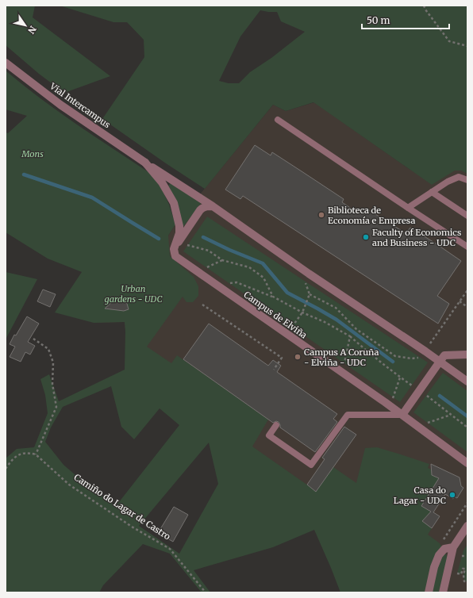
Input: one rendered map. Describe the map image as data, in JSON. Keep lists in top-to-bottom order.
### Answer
{
  "streets": {
    "street": ["Vial Intercampus", "Campus de Elviña"],
    "path": ["Camiño do Lagar de Castro"]
  },
  "parks": ["Mons", "Urban gardens - UDC"],
  "places": [
    "Biblioteca de Economía e Empresa",
    "Faculty of Economics and Business - UDC",
    "Campus A Coruña - Elviña - UDC",
    "Casa do Lagar - UDC"
  ],
  "scale_bar": "50 m",
  "north": "bottom right"
}
